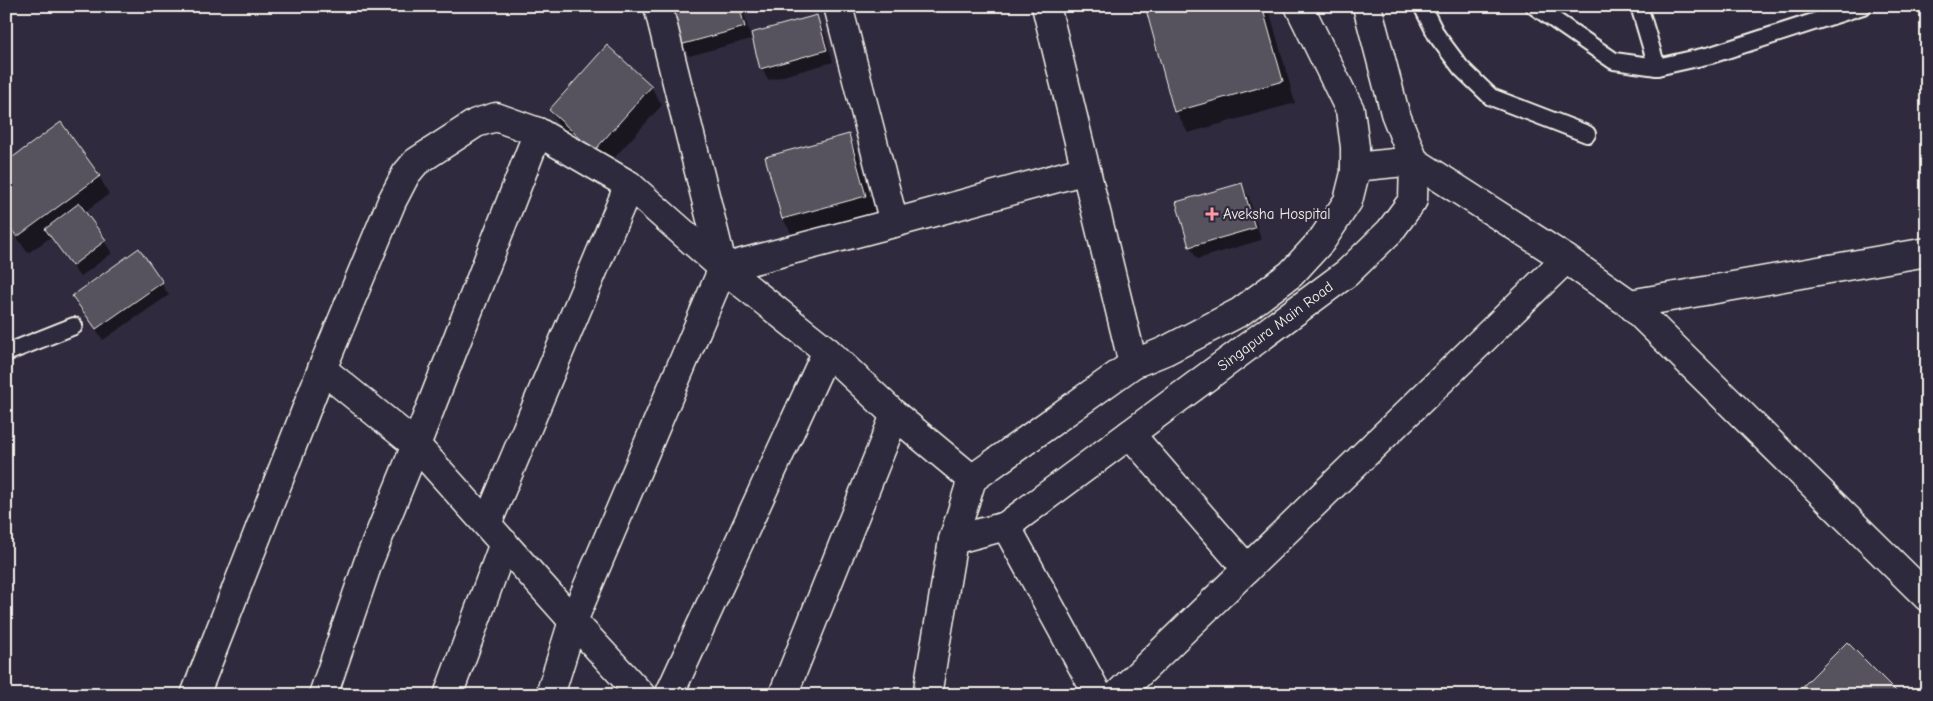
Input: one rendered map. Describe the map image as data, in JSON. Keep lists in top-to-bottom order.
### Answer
{
  "streets": {
    "street": ["Singapura Main Road"]
  },
  "places": {
    "health": ["Aveksha Hospital"]
  }
}
